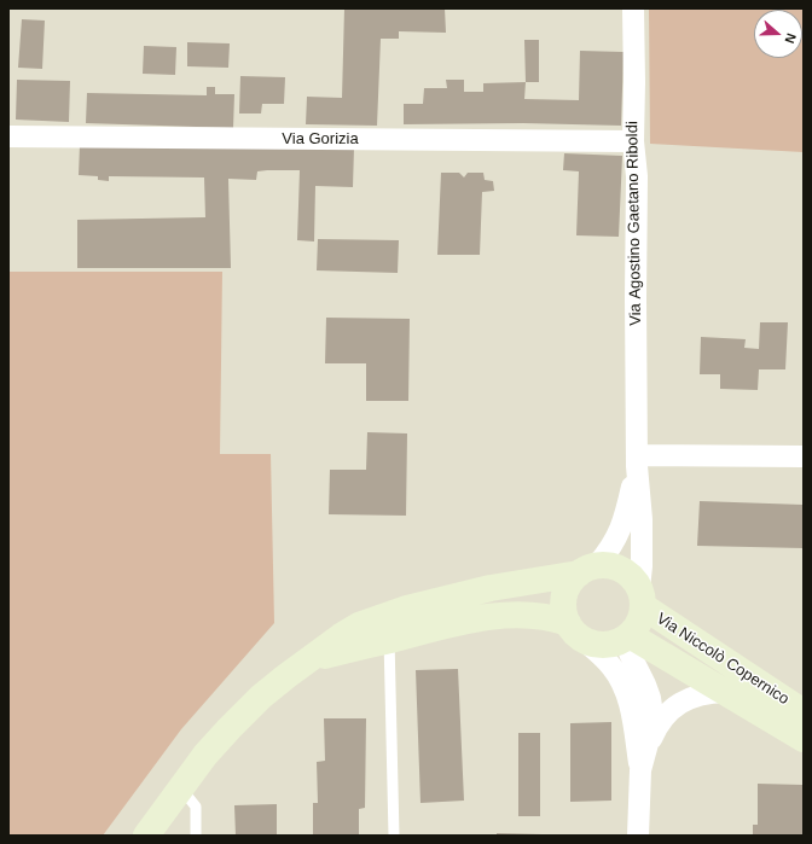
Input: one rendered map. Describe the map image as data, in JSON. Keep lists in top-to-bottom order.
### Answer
{
  "streets": {
    "street": ["Via Gorizia", "Via Agostino Gaetano Riboldi", "Via Niccolò Copernico"]
  },
  "crossings": [
    ["Via Gorizia", "Via Agostino Gaetano Riboldi"],
    ["Via Agostino Gaetano Riboldi", "Via Niccolò Copernico"]
  ],
  "north": "right"
}
